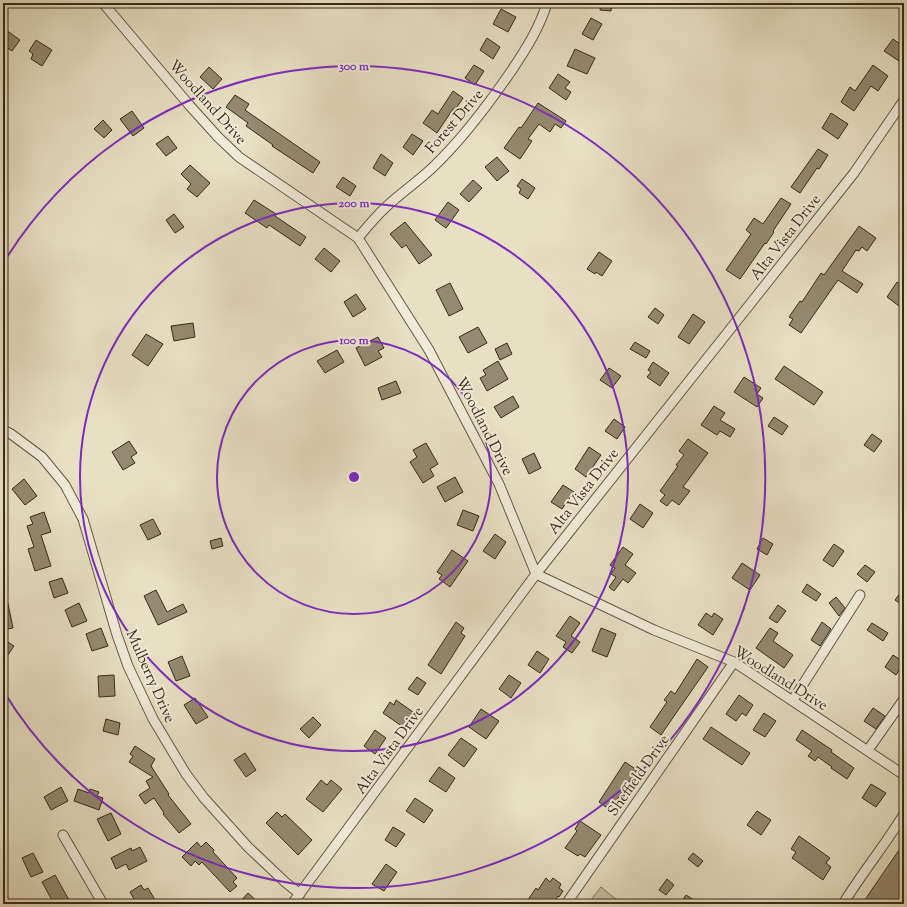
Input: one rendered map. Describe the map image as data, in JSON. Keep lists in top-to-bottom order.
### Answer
{
  "streets": {
    "street": [
      "Woodland Drive",
      "Forest Drive",
      "Alta Vista Drive",
      "Mulberry Drive",
      "Sheffield Drive"
    ]
  },
  "crossings": [
    ["Woodland Drive", "Forest Drive"],
    ["Woodland Drive", "Alta Vista Drive"],
    ["Woodland Drive", "Sheffield Drive"],
    ["Alta Vista Drive", "Mulberry Drive"]
  ],
  "rings": ["300 m", "200 m", "100 m"]
}
